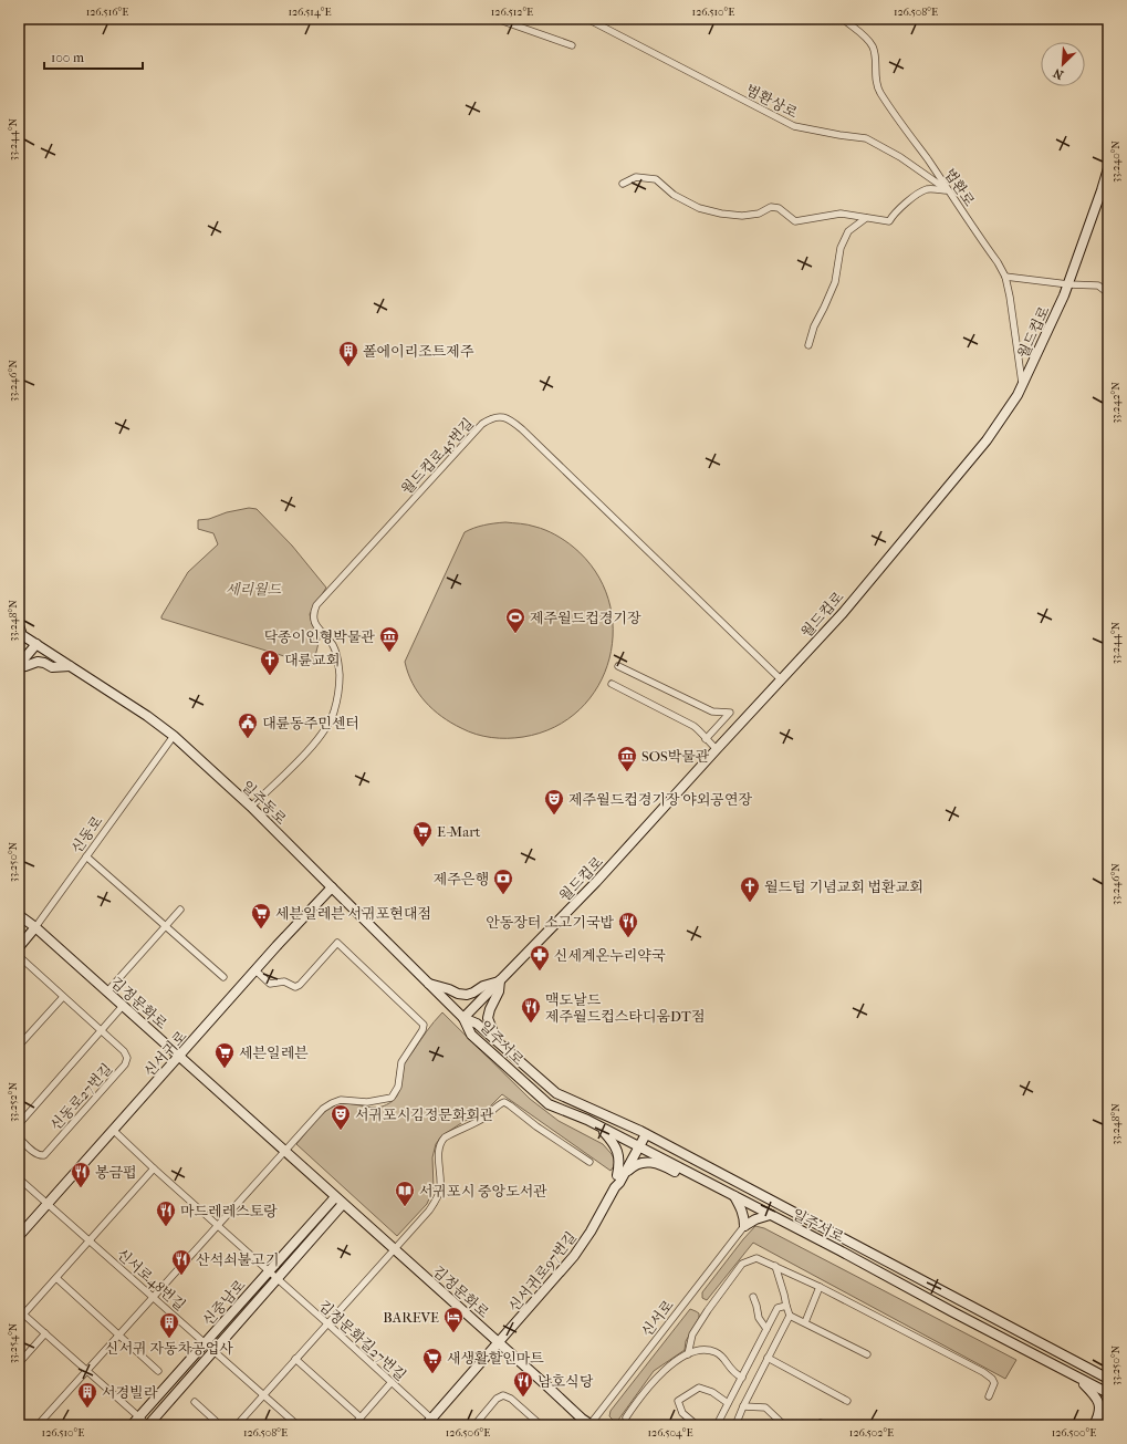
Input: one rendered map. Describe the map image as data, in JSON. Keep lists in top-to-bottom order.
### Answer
{
  "streets": {
    "main road": [
      "월드컵로",
      "일주동로",
      "신동로",
      "김정문화로",
      "일주서로",
      "신서귀로",
      "신서귀로97번길",
      "신중남로"
    ],
    "street": [
      "범환상로",
      "법환로",
      "월드컵로45번길",
      "신동로27번길",
      "신서로48번길",
      "신서로",
      "김정문화길27번길"
    ]
  },
  "crossings": [
    ["범환상로", "법환로"],
    ["법환로", "월드컵로"],
    ["월드컵로", "월드컵로45번길"],
    ["월드컵로", "일주동로"],
    ["월드컵로", "일주서로"],
    ["월드컵로45번길", "일주동로"],
    ["일주동로", "신동로"],
    ["일주동로", "일주서로"],
    ["일주동로", "신서귀로"],
    ["신동로", "김정문화로"],
    ["김정문화로", "신서귀로"],
    ["김정문화로", "신동로27번길"],
    ["김정문화로", "신서귀로97번길"],
    ["김정문화로", "신중남로"],
    ["김정문화로", "신서로"],
    ["일주서로", "신서귀로97번길"],
    ["신서귀로", "신서로48번길"],
    ["신서귀로", "김정문화길27번길"],
    ["신서귀로97번길", "김정문화길27번길"],
    ["신서로48번길", "신중남로"],
    ["신중남로", "김정문화길27번길"]
  ],
  "parks": ["세리월드"],
  "places": {
    "building": ["폴에이리조트제주", "신서귀 자동차공업사", "서경빌라"],
    "sports": ["제주월드컵경기장"],
    "museum": ["닥종이인형박물관", "SOS박물관"],
    "church": ["대륜교회", "월드텁 기념교회 법환교회"],
    "public building": ["대륜동주민센터"],
    "theatre": ["제주월드컵경기장 야외공연장", "서귀포시김정문화회관"],
    "supermarket": [
      "E-Mart",
      "세븐일레븐 서귀포현대점",
      "세븐일레븐",
      "새생활할인마트"
    ],
    "bank": ["제주은행"],
    "restaurant": [
      "안동장터 소고기국밥",
      "맥도날드 제주월드컵스타디움DT점",
      "봉금펍",
      "마드레레스토랑",
      "산석쇠불고기",
      "남호식당"
    ],
    "pharmacy": ["신세계온누리약국"],
    "library": ["서귀포시 중앙도서관"],
    "hotel": ["BAREVE"]
  },
  "scale_bar": "100 m",
  "north": "bottom left",
  "coordinates": [
    "126.516°E",
    "126.514°E",
    "126.512°E",
    "126.510°E",
    "126.508°E",
    "33.244°N",
    "33.240°N",
    "33.246°N",
    "33.242°N",
    "33.248°N",
    "33.250°N",
    "33.252°N",
    "33.254°N",
    "126.506°E",
    "126.504°E",
    "126.502°E",
    "126.500°E"
  ]
}
